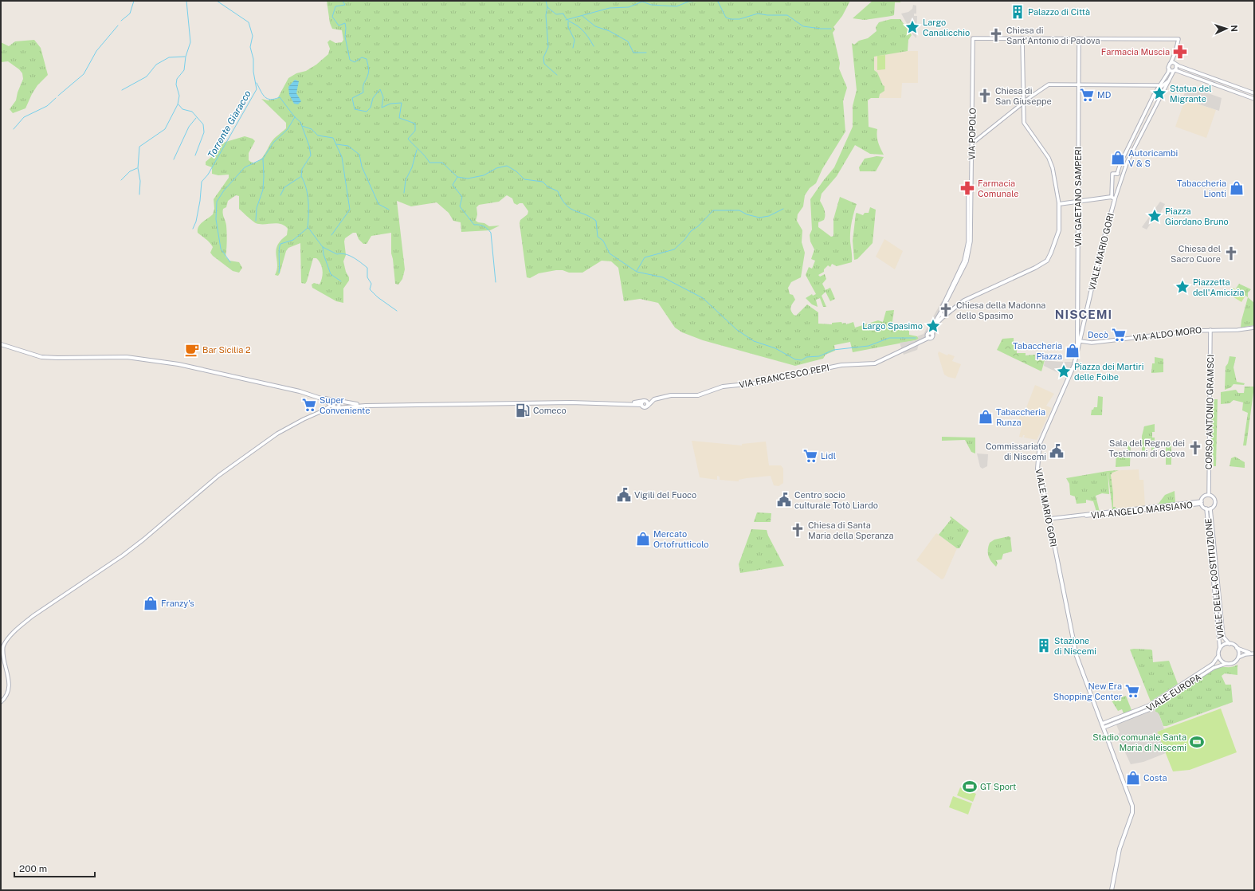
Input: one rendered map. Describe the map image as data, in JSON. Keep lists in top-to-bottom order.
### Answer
{
  "streets": {
    "main road": ["VIA GAETANO SAMPERI", "VIALE MARIO GORI", "VIA FRANCESCO PEPI"],
    "street": [
      "VIA POPOLO",
      "VIA ALDO MORO",
      "CORSO ANTONIO GRAMSCI",
      "VIA ANGELO MARSIANO",
      "VIALE DELLA COSTITUZIONE",
      "VIALE EUROPA"
    ]
  },
  "crossings": [
    ["VIA GAETANO SAMPERI", "VIALE MARIO GORI"],
    ["VIALE MARIO GORI", "VIA ALDO MORO"],
    ["VIALE MARIO GORI", "VIA ANGELO MARSIANO"],
    ["VIALE MARIO GORI", "VIALE EUROPA"],
    ["VIA ALDO MORO", "CORSO ANTONIO GRAMSCI"],
    ["CORSO ANTONIO GRAMSCI", "VIA ANGELO MARSIANO"],
    ["CORSO ANTONIO GRAMSCI", "VIALE DELLA COSTITUZIONE"],
    ["VIA ANGELO MARSIANO", "VIALE DELLA COSTITUZIONE"],
    ["VIALE DELLA COSTITUZIONE", "VIALE EUROPA"]
  ],
  "districts": ["NISCEMI"],
  "water": ["Torrente Giaracco"],
  "places": {
    "building": ["Palazzo di Città", "Stazione di Niscemi"],
    "place": [
      "Largo Canalicchio",
      "Statua del Migrante",
      "Piazza Giordano Bruno",
      "Piazzetta dell'Amicizia",
      "Largo Spasimo",
      "Piazza dei Martiri delle Foibe"
    ],
    "church": [
      "Chiesa di Sant'Antonio di Padova",
      "Chiesa di San Giuseppe",
      "Chiesa del Sacro Cuore",
      "Chiesa della Madonna dello Spasimo",
      "Sala del Regno dei Testimoni di Geova",
      "Chiesa di Santa Maria della Speranza"
    ],
    "pharmacy": ["Farmacia Muscia", "Farmacia Comunale"],
    "supermarket": [
      "MD",
      "Decò",
      "Super Conveniente",
      "Lidl",
      "New Era Shopping Center"
    ],
    "shop": [
      "Autoricambi V & S",
      "Tabaccheria Lionti",
      "Tabaccheria Piazza",
      "Tabaccheria Runza",
      "Mercato Ortofrutticolo",
      "Franzy's",
      "Costa"
    ],
    "cafe": ["Bar Sicilia 2"],
    "fuel station": ["Comeco"],
    "public building": ["Commissariato di Niscemi", "Vigili del Fuoco", "Centro socio culturale Totò Liardo"],
    "sports": ["Stadio comunale Santa Maria di Niscemi", "GT Sport"]
  },
  "scale_bar": "200 m",
  "north": "right"
}
